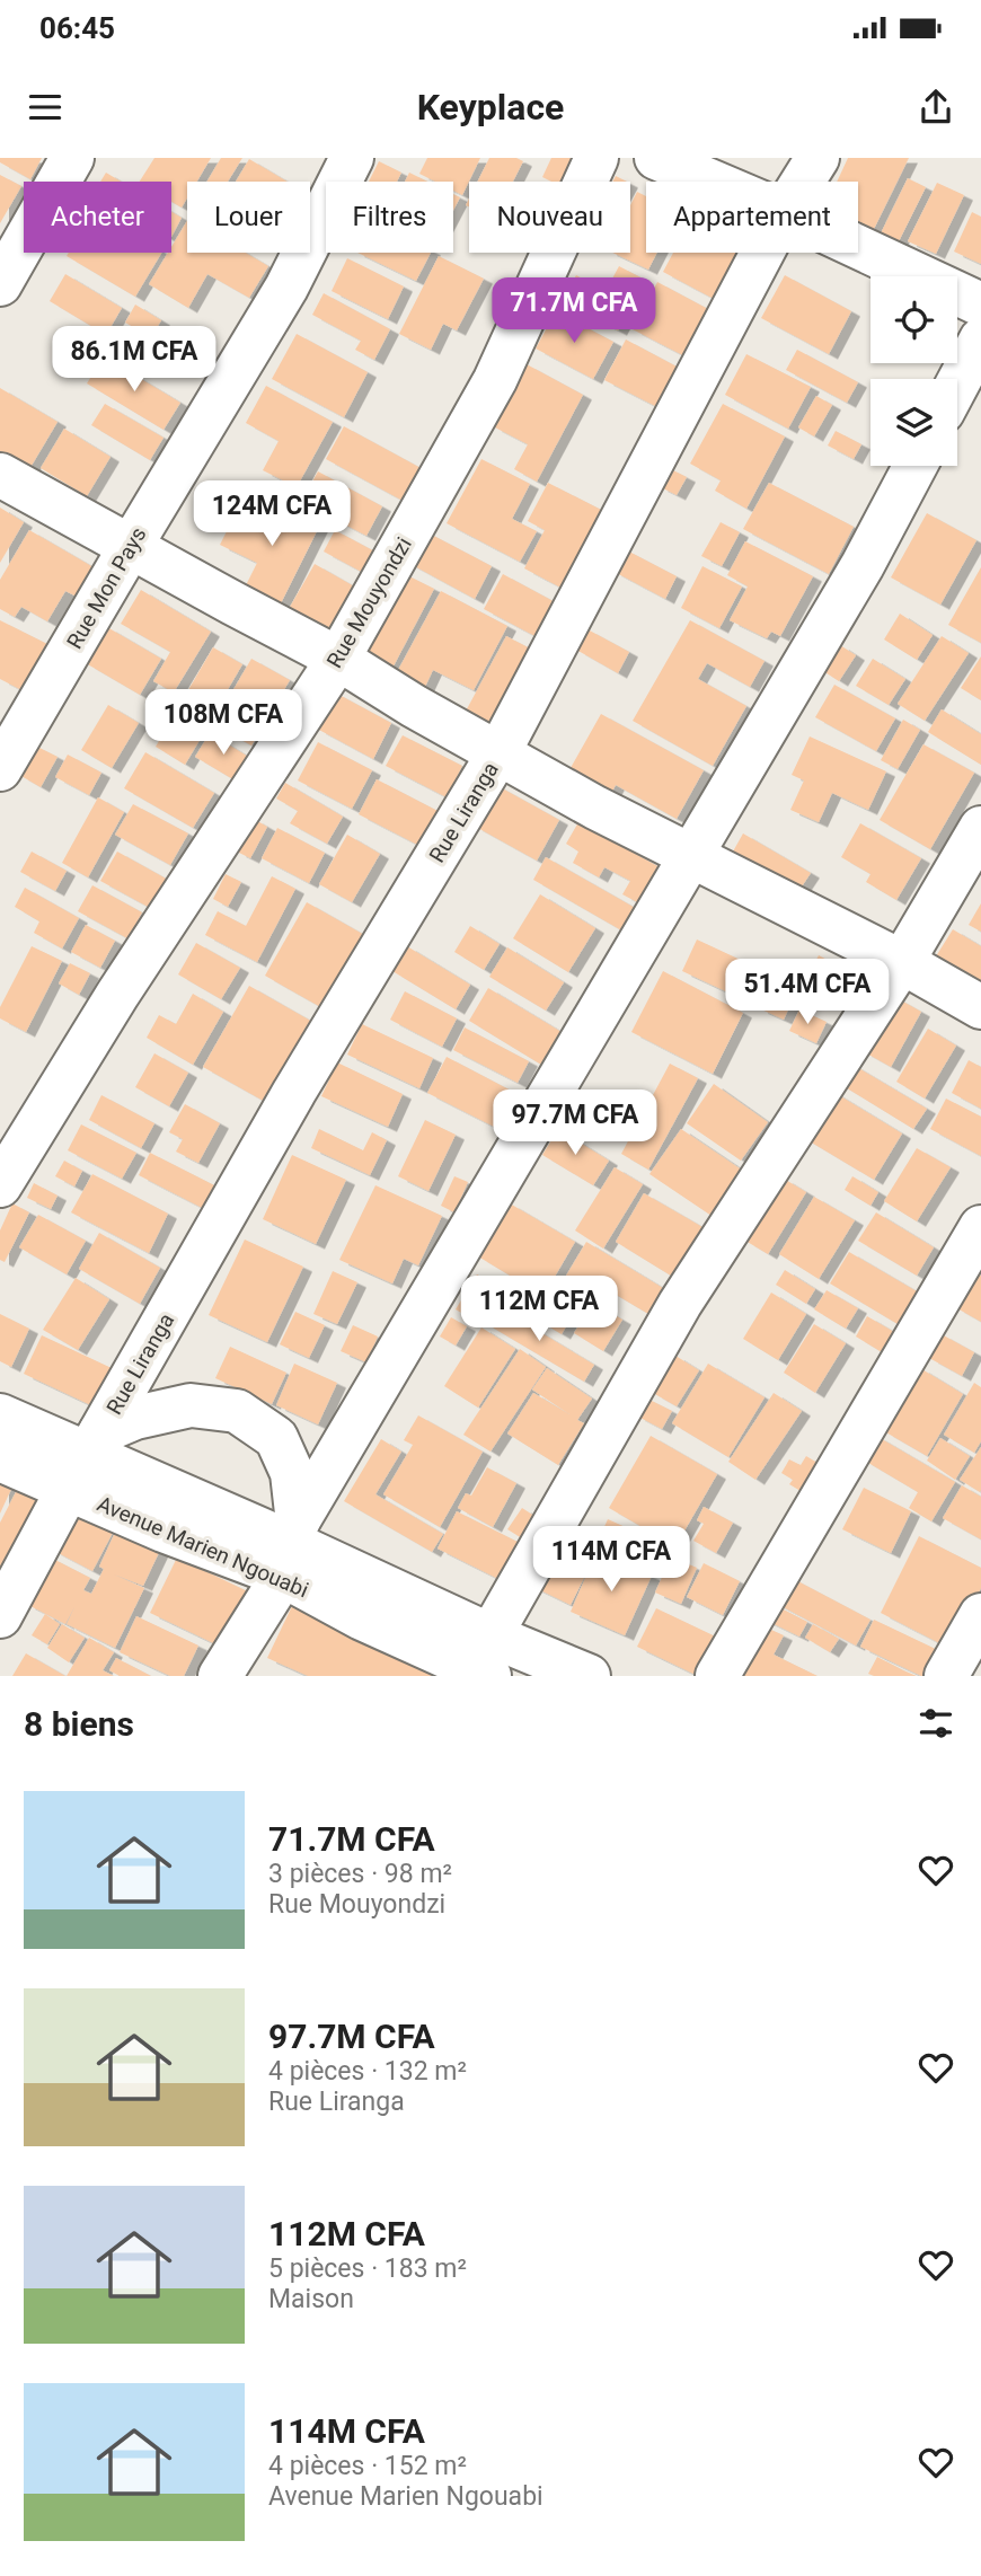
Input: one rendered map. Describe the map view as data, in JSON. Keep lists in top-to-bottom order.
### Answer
{
  "streets": {
    "street": [
      "Rue Mon Pays",
      "Rue Mouyondzi",
      "Rue Liranga",
      "Avenue Marien Ngouabi"
    ]
  },
  "crossings": [
    ["Rue Liranga", "Avenue Marien Ngouabi"]
  ],
  "page": {
    "status": "06:45",
    "header": "Keyplace",
    "chip": [
      "Acheter",
      "Louer",
      "Filtres",
      "Nouveau",
      "Appartement"
    ],
    "price": [
      "71.7M CFA",
      "86.1M CFA",
      "124M CFA",
      "108M CFA",
      "51.4M CFA",
      "97.7M CFA",
      "112M CFA",
      "114M CFA"
    ],
    "heading": "8 biens",
    "list": [
      {
        "name": "71.7M CFA",
        "note": "3 pièces · 98 m² · Rue Mouyondzi"
      },
      {
        "name": "97.7M CFA",
        "note": "4 pièces · 132 m² · Rue Liranga"
      },
      {
        "name": "112M CFA",
        "note": "5 pièces · 183 m² · Maison"
      },
      {
        "name": "114M CFA",
        "note": "4 pièces · 152 m² · Avenue Marien Ngouabi"
      }
    ]
  }
}
